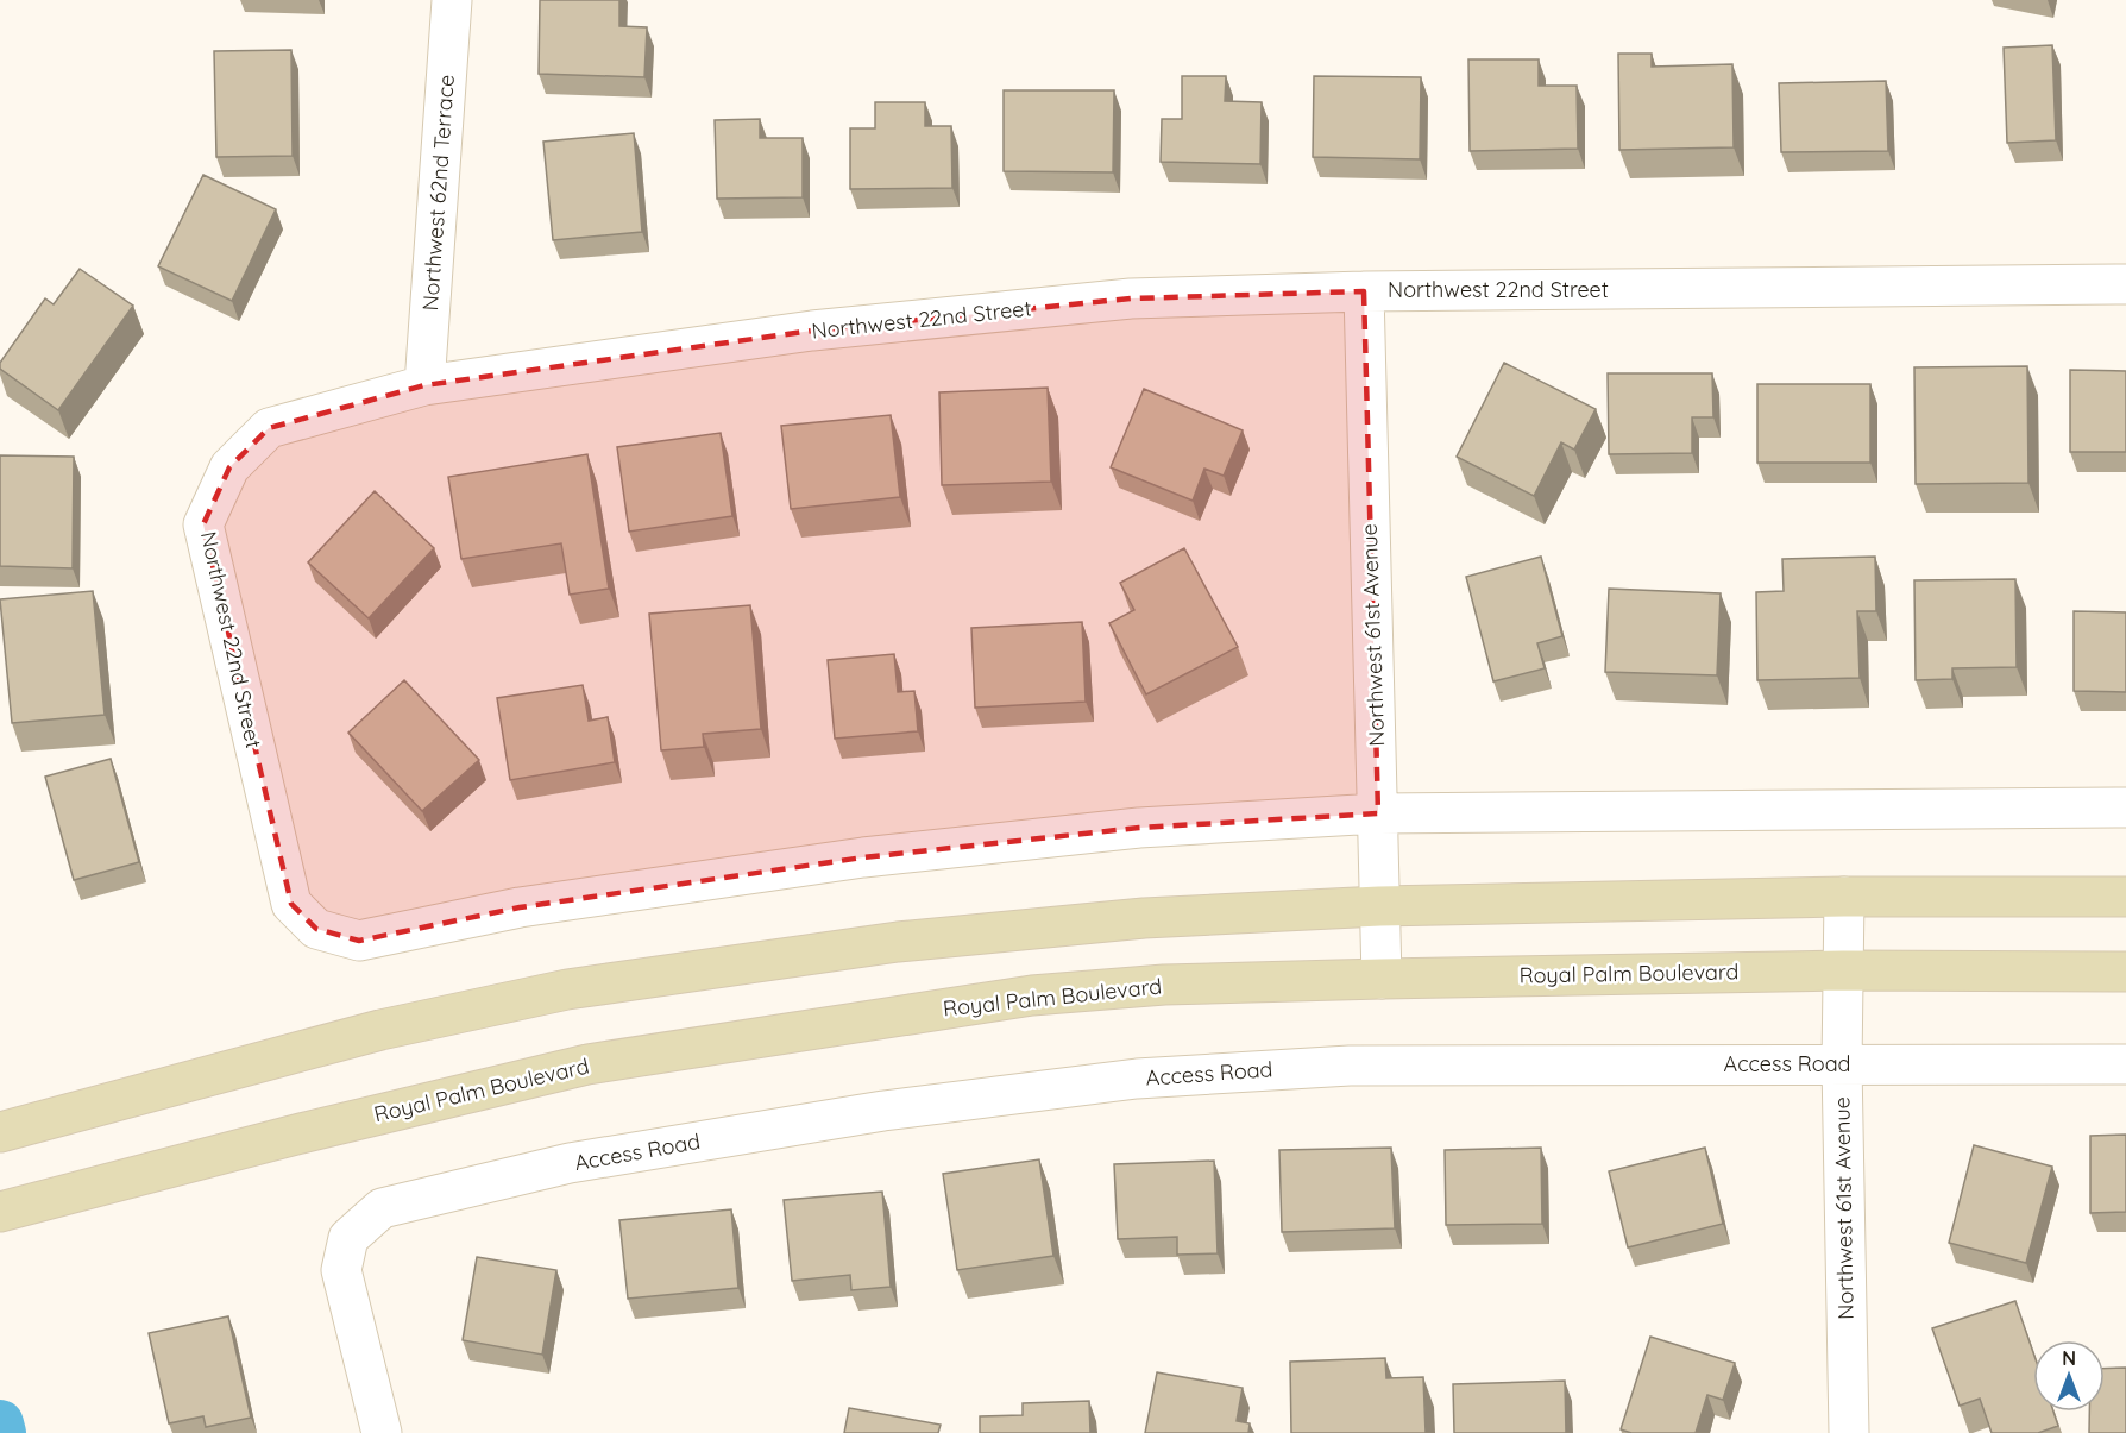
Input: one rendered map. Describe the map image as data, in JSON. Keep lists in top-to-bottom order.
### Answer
{
  "streets": {
    "main road": ["Royal Palm Boulevard"],
    "street": [
      "Northwest 62nd Terrace",
      "Northwest 22nd Street",
      "Northwest 61st Avenue",
      "Access Road"
    ]
  },
  "crossings": [
    ["Northwest 62nd Terrace", "Northwest 22nd Street"],
    ["Northwest 22nd Street", "Northwest 61st Avenue"],
    ["Northwest 61st Avenue", "Royal Palm Boulevard"],
    ["Northwest 61st Avenue", "Access Road"]
  ],
  "north": "top"
}
